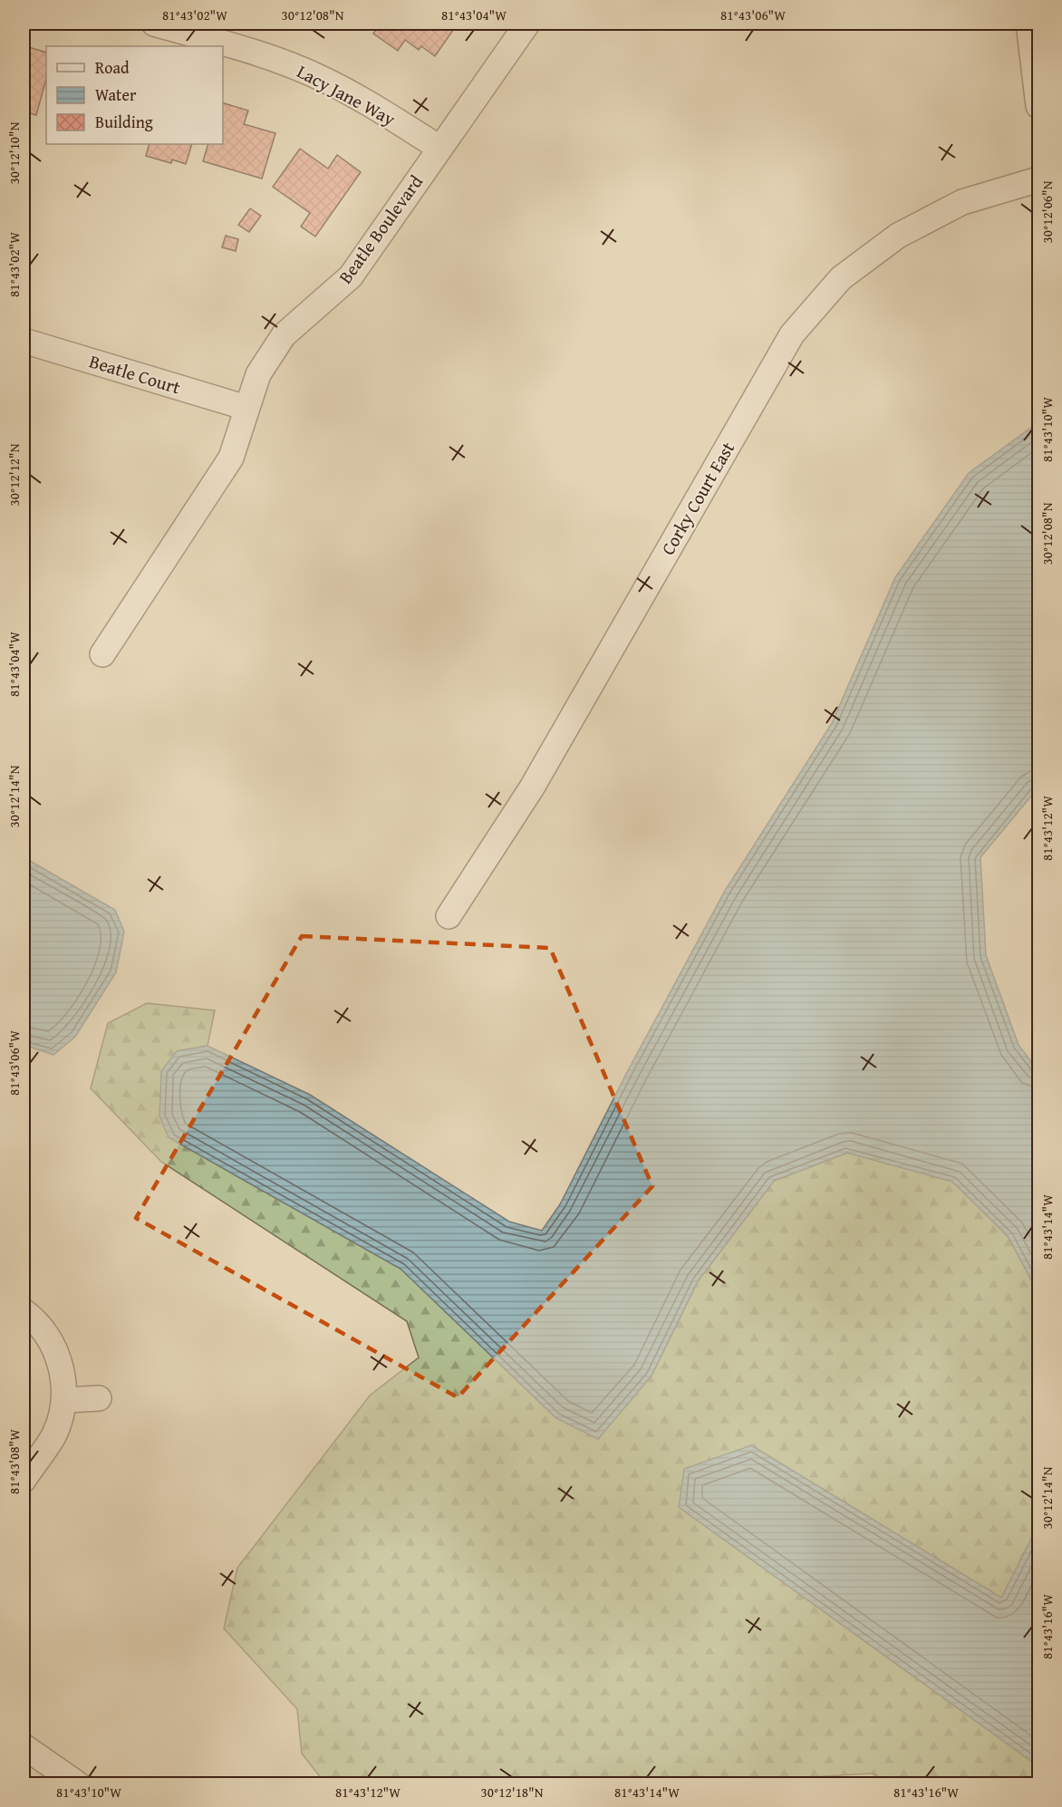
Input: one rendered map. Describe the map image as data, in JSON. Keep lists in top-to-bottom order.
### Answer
{
  "streets": {
    "street": [
      "Lacy Jane Way",
      "Beatle Boulevard",
      "Beatle Court",
      "Corky Court East"
    ]
  },
  "crossings": [
    ["Lacy Jane Way", "Beatle Boulevard"],
    ["Beatle Boulevard", "Beatle Court"]
  ],
  "legend": ["Road", "Water", "Building"],
  "coordinates": [
    "81°43'02\"W",
    "30°12'08\"N",
    "81°43'04\"W",
    "81°43'06\"W",
    "30°12'10\"N",
    "30°12'06\"N",
    "81°43'10\"W",
    "30°12'12\"N",
    "30°12'14\"N",
    "81°43'12\"W",
    "81°43'14\"W",
    "81°43'08\"W",
    "81°43'16\"W",
    "30°12'18\"N"
  ]
}
